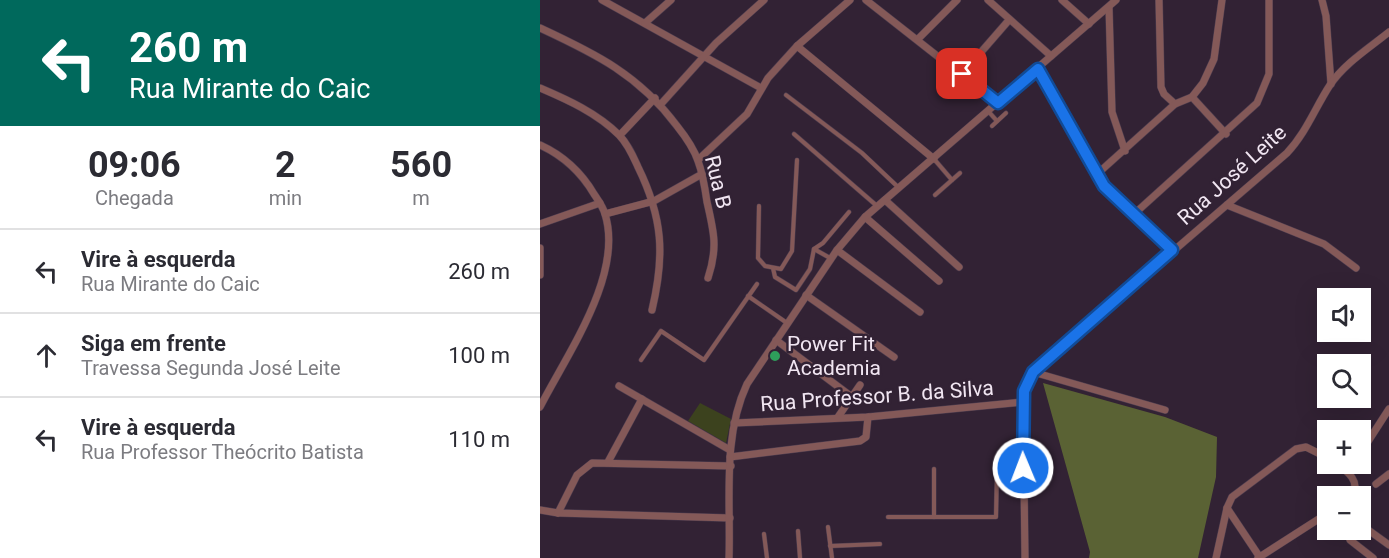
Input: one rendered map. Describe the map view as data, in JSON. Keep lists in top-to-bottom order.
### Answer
{
  "streets": {
    "street": ["Rua José Leite", "Rua B", "Rua Professor B. da Silva"]
  },
  "crossings": [
    ["Rua José Leite", "Rua Professor B. da Silva"]
  ],
  "places": ["Power Fit Academia"],
  "page": {
    "turn": ["260 m", "Rua Mirante do Caic"],
    "eta": [
      "09:06",
      "Chegada",
      "2",
      "min",
      "560",
      "m"
    ],
    "list": [
      {
        "name": "Vire à esquerda",
        "note": "Rua Mirante do Caic",
        "value": "260 m"
      },
      {
        "name": "Siga em frente",
        "note": "Travessa Segunda José Leite",
        "value": "100 m"
      },
      {
        "name": "Vire à esquerda",
        "note": "Rua Professor Theócrito Batista",
        "value": "110 m"
      }
    ],
    "map_buttons": ["+", "−"]
  }
}
